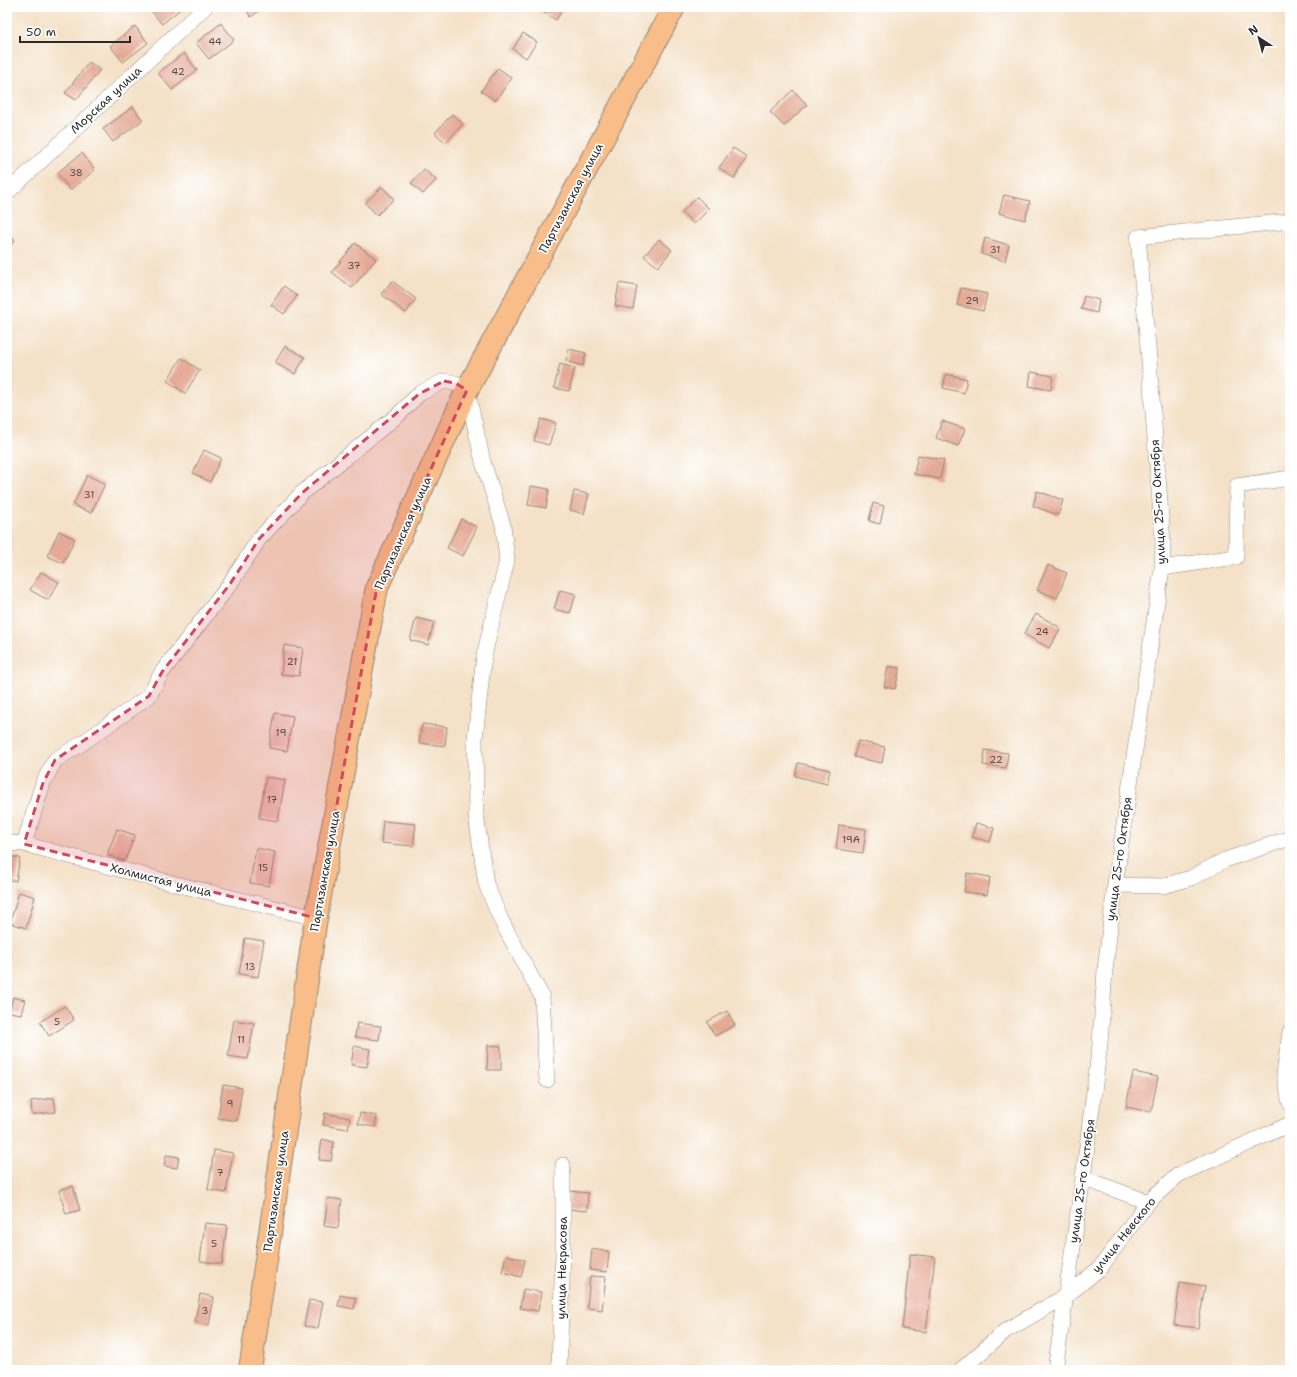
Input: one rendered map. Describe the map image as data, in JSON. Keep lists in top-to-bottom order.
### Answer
{
  "streets": {
    "main road": ["Партизанская улица"],
    "street": [
      "Морская улица",
      "улица 25-го Октября",
      "Холмистая улица",
      "улица Невского",
      "улица Некрасова"
    ]
  },
  "crossings": [
    ["Партизанская улица", "Холмистая улица"],
    ["улица 25-го Октября", "улица Невского"]
  ],
  "house_numbers": [
    "44",
    "42",
    "38",
    "31",
    "37",
    "29",
    "31",
    "24",
    "21",
    "19",
    "22",
    "17",
    "19А",
    "15",
    "13",
    "5",
    "11",
    "9",
    "7",
    "5",
    "3"
  ],
  "scale_bar": "50 m",
  "north": "top left"
}
